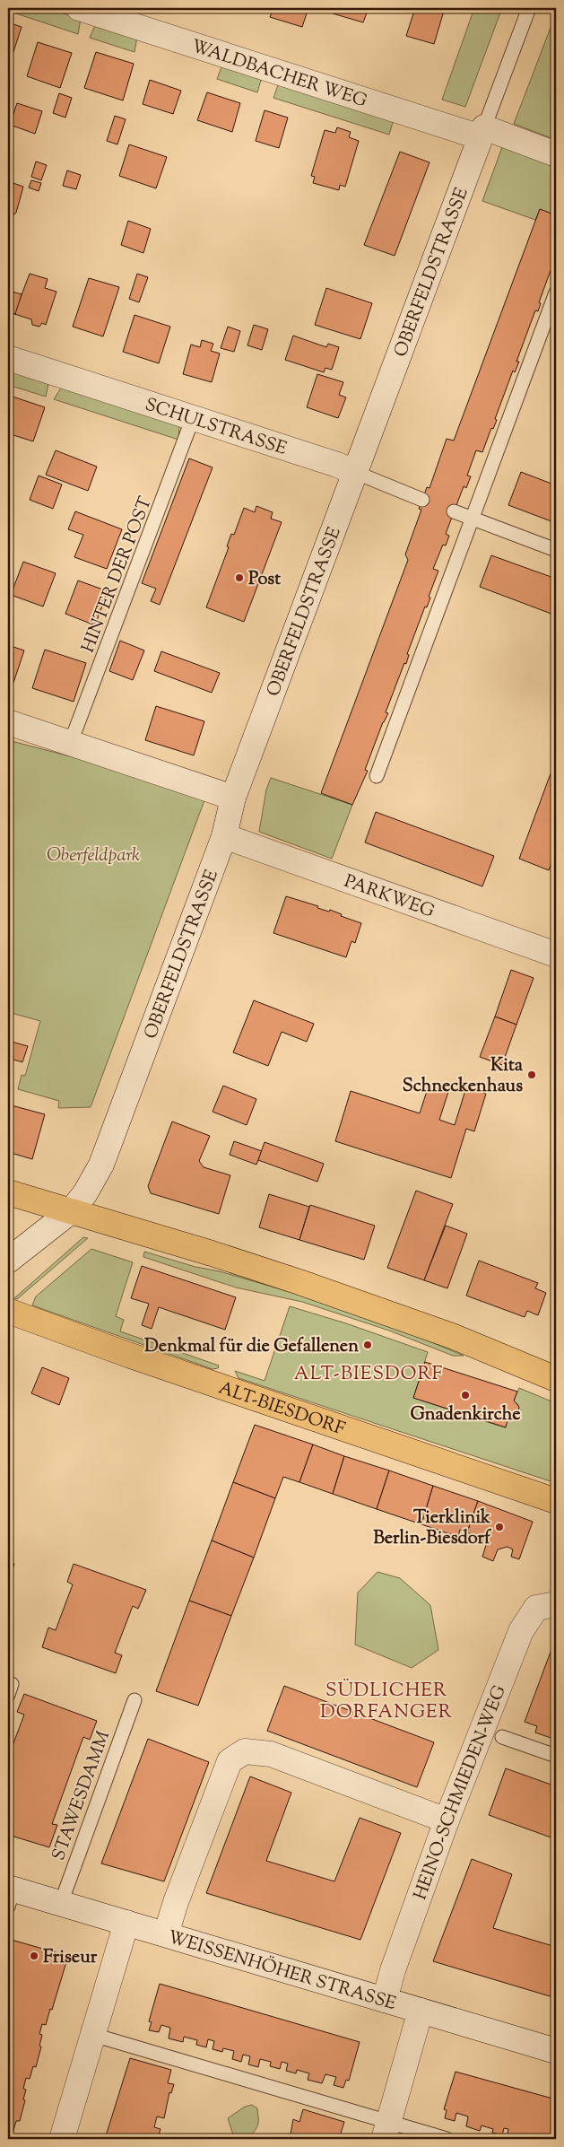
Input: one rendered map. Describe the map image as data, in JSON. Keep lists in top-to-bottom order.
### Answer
{
  "streets": {
    "main road": ["ALT-BIESDORF"],
    "street": [
      "WALDBACHER WEG",
      "OBERFELDSTRASSE",
      "SCHULSTRASSE",
      "PARKWEG",
      "HEINO-SCHMIEDEN-WEG",
      "WEISSENHÖHER STRASSE"
    ],
    "lane": ["HINTER DER POST", "STAWESDAMM"]
  },
  "crossings": [
    ["WALDBACHER WEG", "OBERFELDSTRASSE"],
    ["OBERFELDSTRASSE", "SCHULSTRASSE"],
    ["OBERFELDSTRASSE", "PARKWEG"],
    ["SCHULSTRASSE", "HINTER DER POST"],
    ["HEINO-SCHMIEDEN-WEG", "WEISSENHÖHER STRASSE"],
    ["STAWESDAMM", "WEISSENHÖHER STRASSE"]
  ],
  "districts": ["ALT-BIESDORF", "SÜDLICHER DORFANGER"],
  "parks": ["Oberfeldpark"],
  "places": [
    "Post",
    "Kita Schneckenhaus",
    "Denkmal für die Gefallenen",
    "Gnadenkirche",
    "Tierklinik Berlin-Biesdorf",
    "Friseur"
  ]
}
